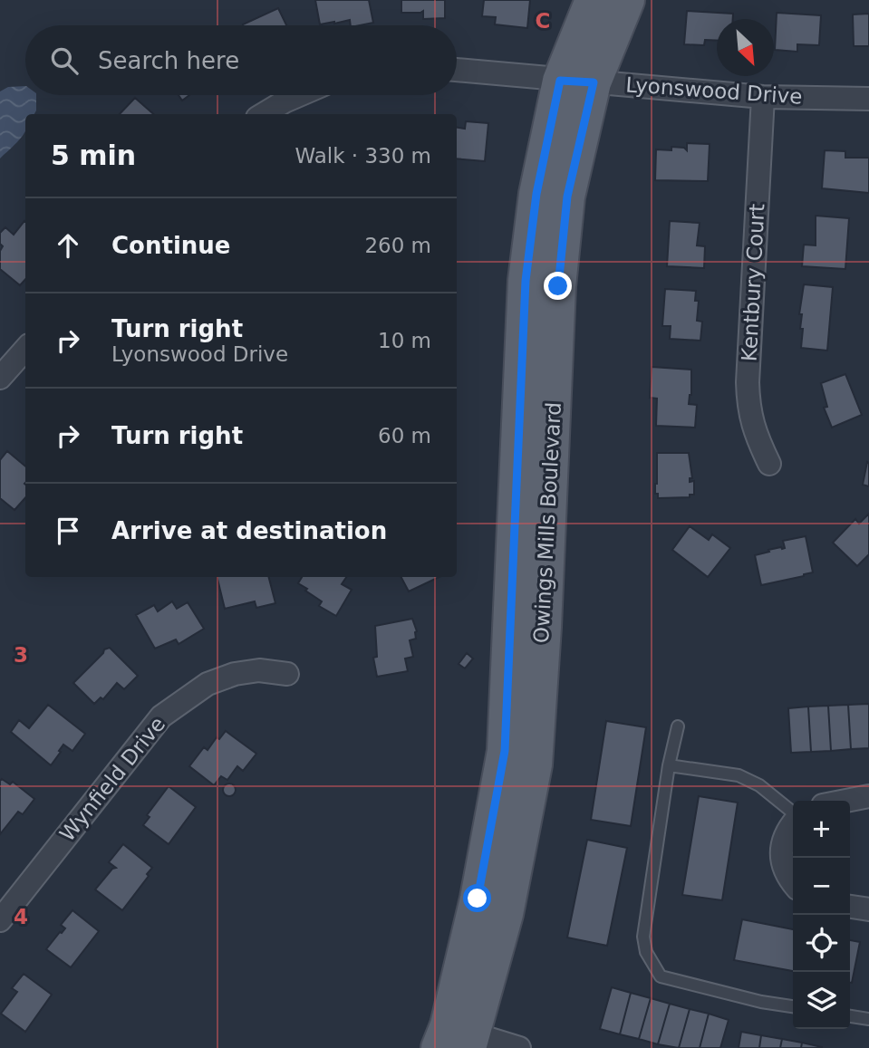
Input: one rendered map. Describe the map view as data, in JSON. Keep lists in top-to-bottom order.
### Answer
{
  "streets": {
    "main road": ["Owings Mills Boulevard"],
    "street": ["Lyonswood Drive", "Kentbury Court", "Wynfield Drive"]
  },
  "crossings": [
    ["Lyonswood Drive", "Kentbury Court"],
    ["Lyonswood Drive", "Owings Mills Boulevard"]
  ],
  "north": "bottom right",
  "page": {
    "search": "Search here",
    "heading": ["5 min", "Walk · 330 m"],
    "list": [
      ["Continue", "260 m"],
      ["Turn right", "Lyonswood Drive", "10 m"],
      ["Turn right", "60 m"],
      "Arrive at destination"
    ],
    "map_buttons": ["+", "−"]
  },
  "grid": {
    "columns": ["C"],
    "rows": ["3", "4"]
  }
}
